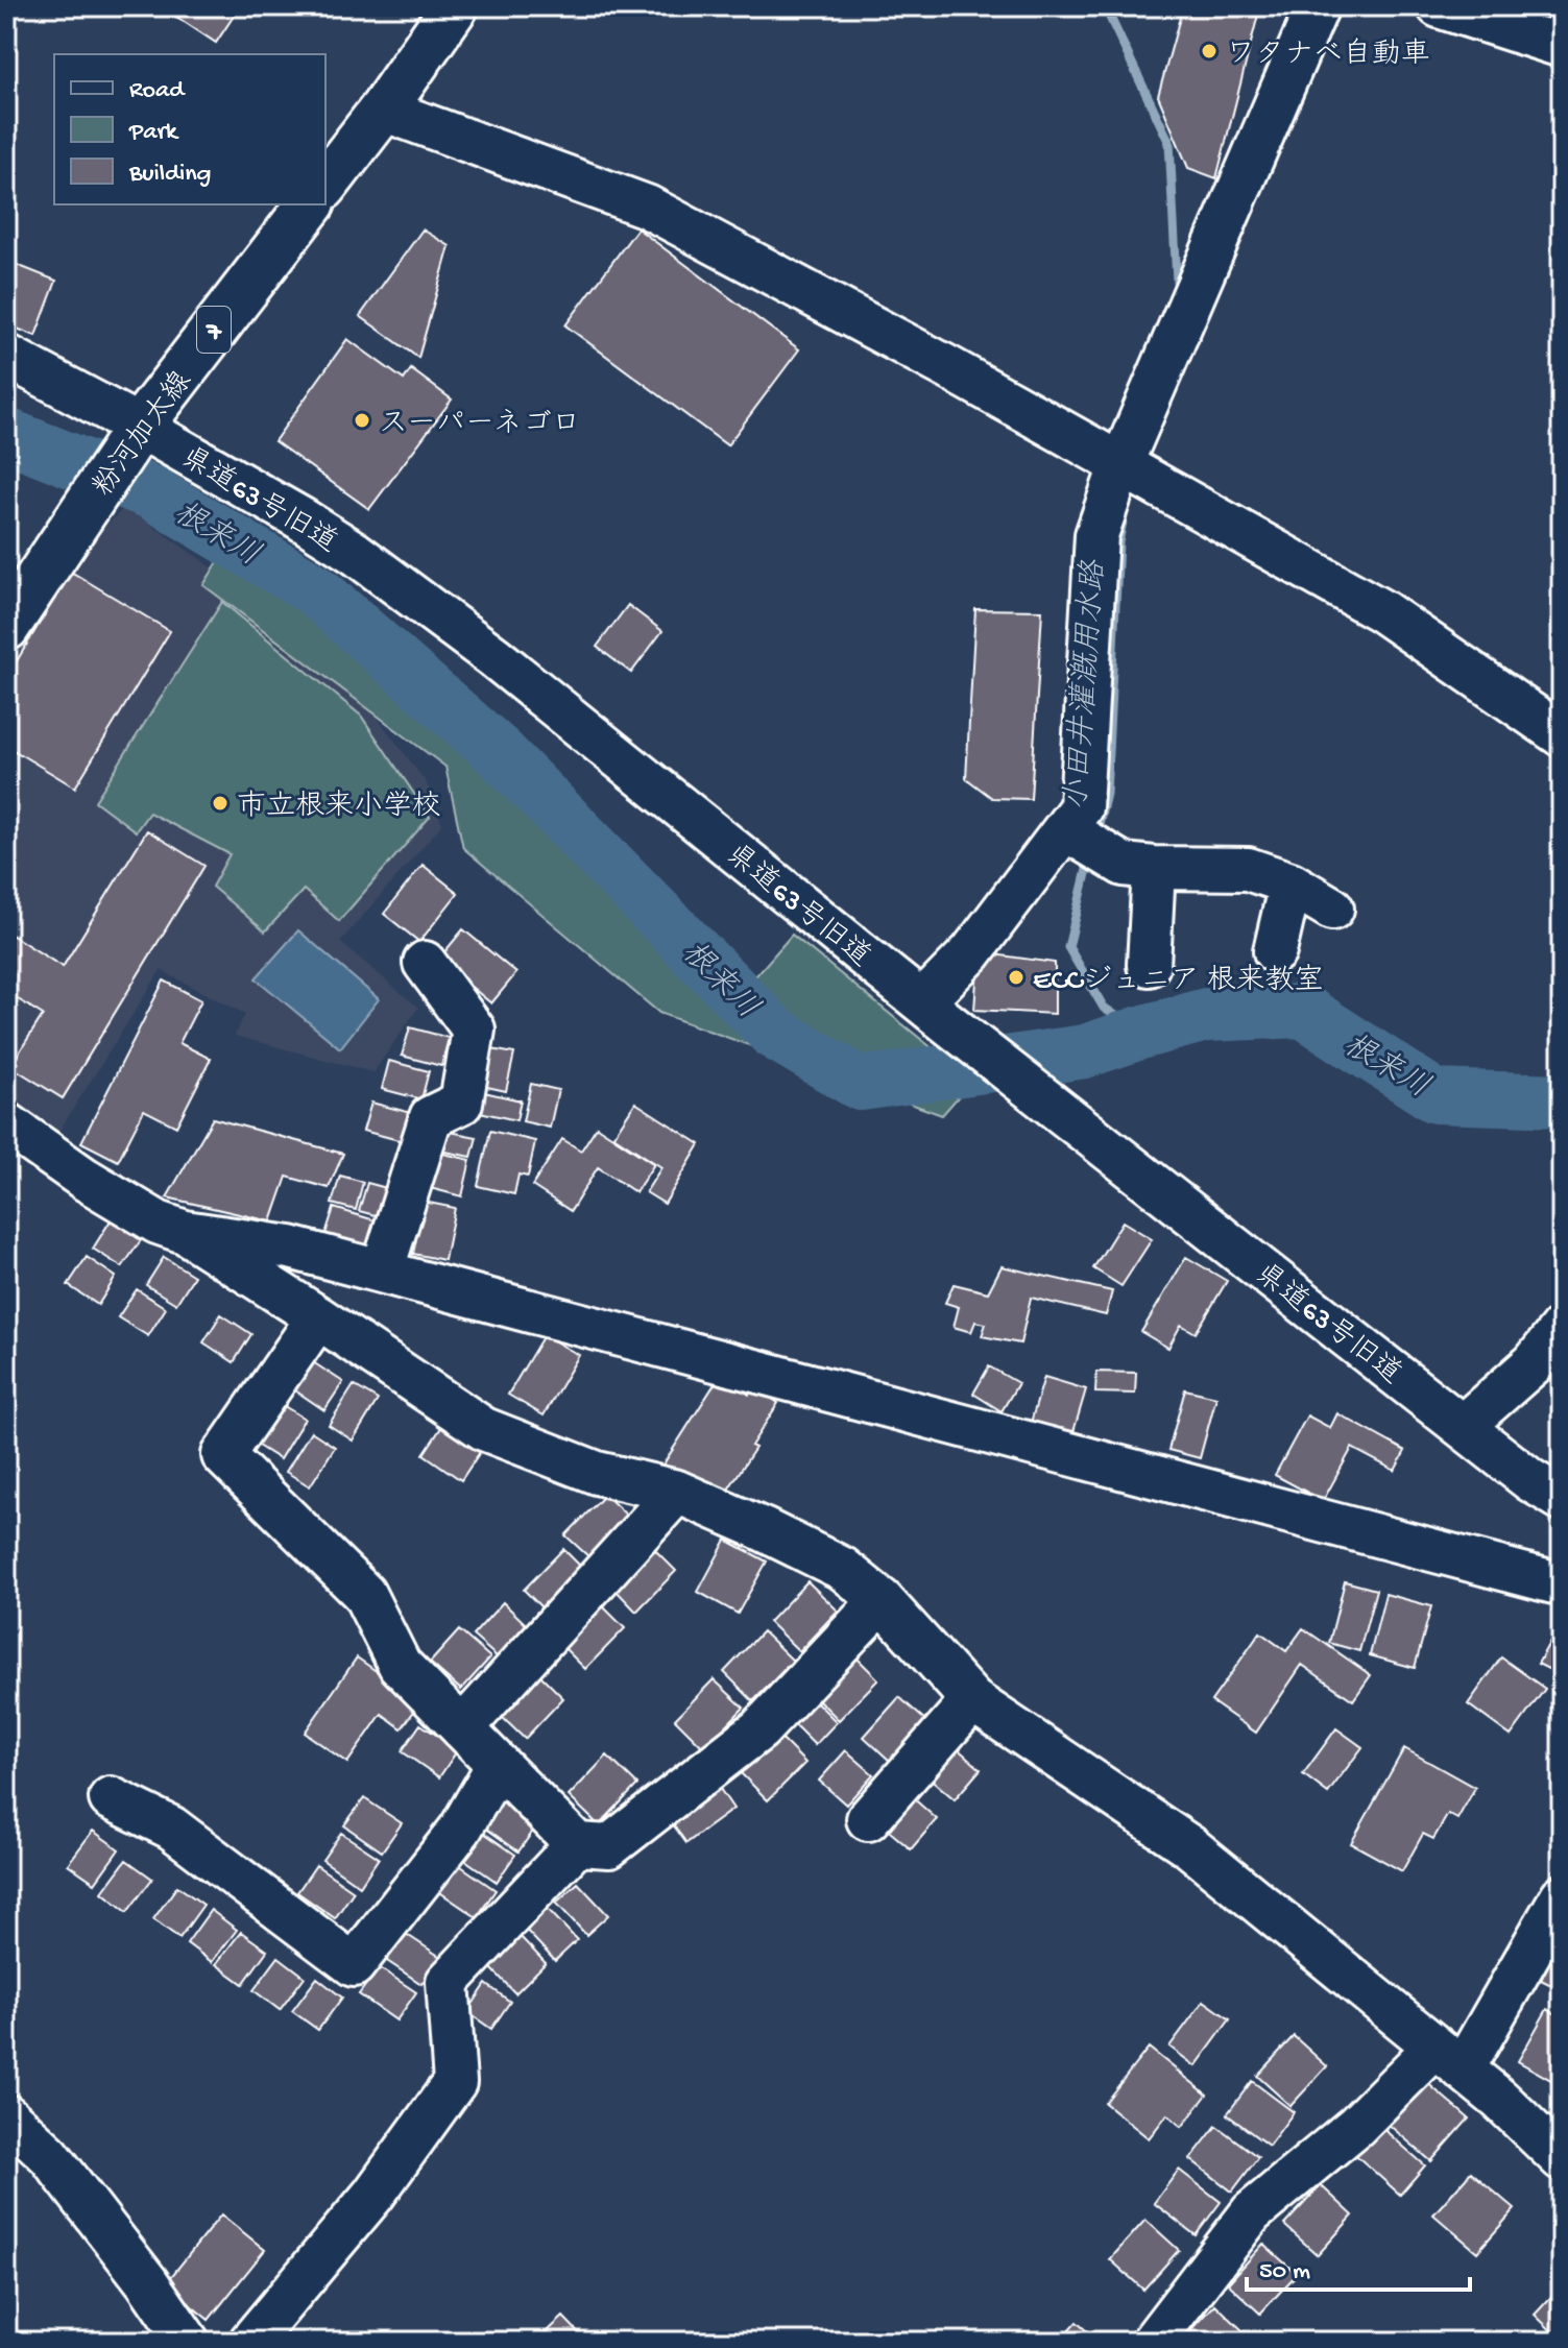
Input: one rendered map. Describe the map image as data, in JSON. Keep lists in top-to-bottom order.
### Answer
{
  "streets": {
    "main road": ["7", "粉河加太線"],
    "street": ["県道63号旧道"]
  },
  "crossings": [
    ["粉河加太線", "県道63号旧道"]
  ],
  "water": ["根来川", "小田井灌漑用水路"],
  "places": [
    "ワタナベ自動車",
    "スーパーネゴロ",
    "市立根来小学校",
    "ECCジュニア 根来教室"
  ],
  "legend": ["Road", "Park", "Building"],
  "scale_bar": "50 m"
}
